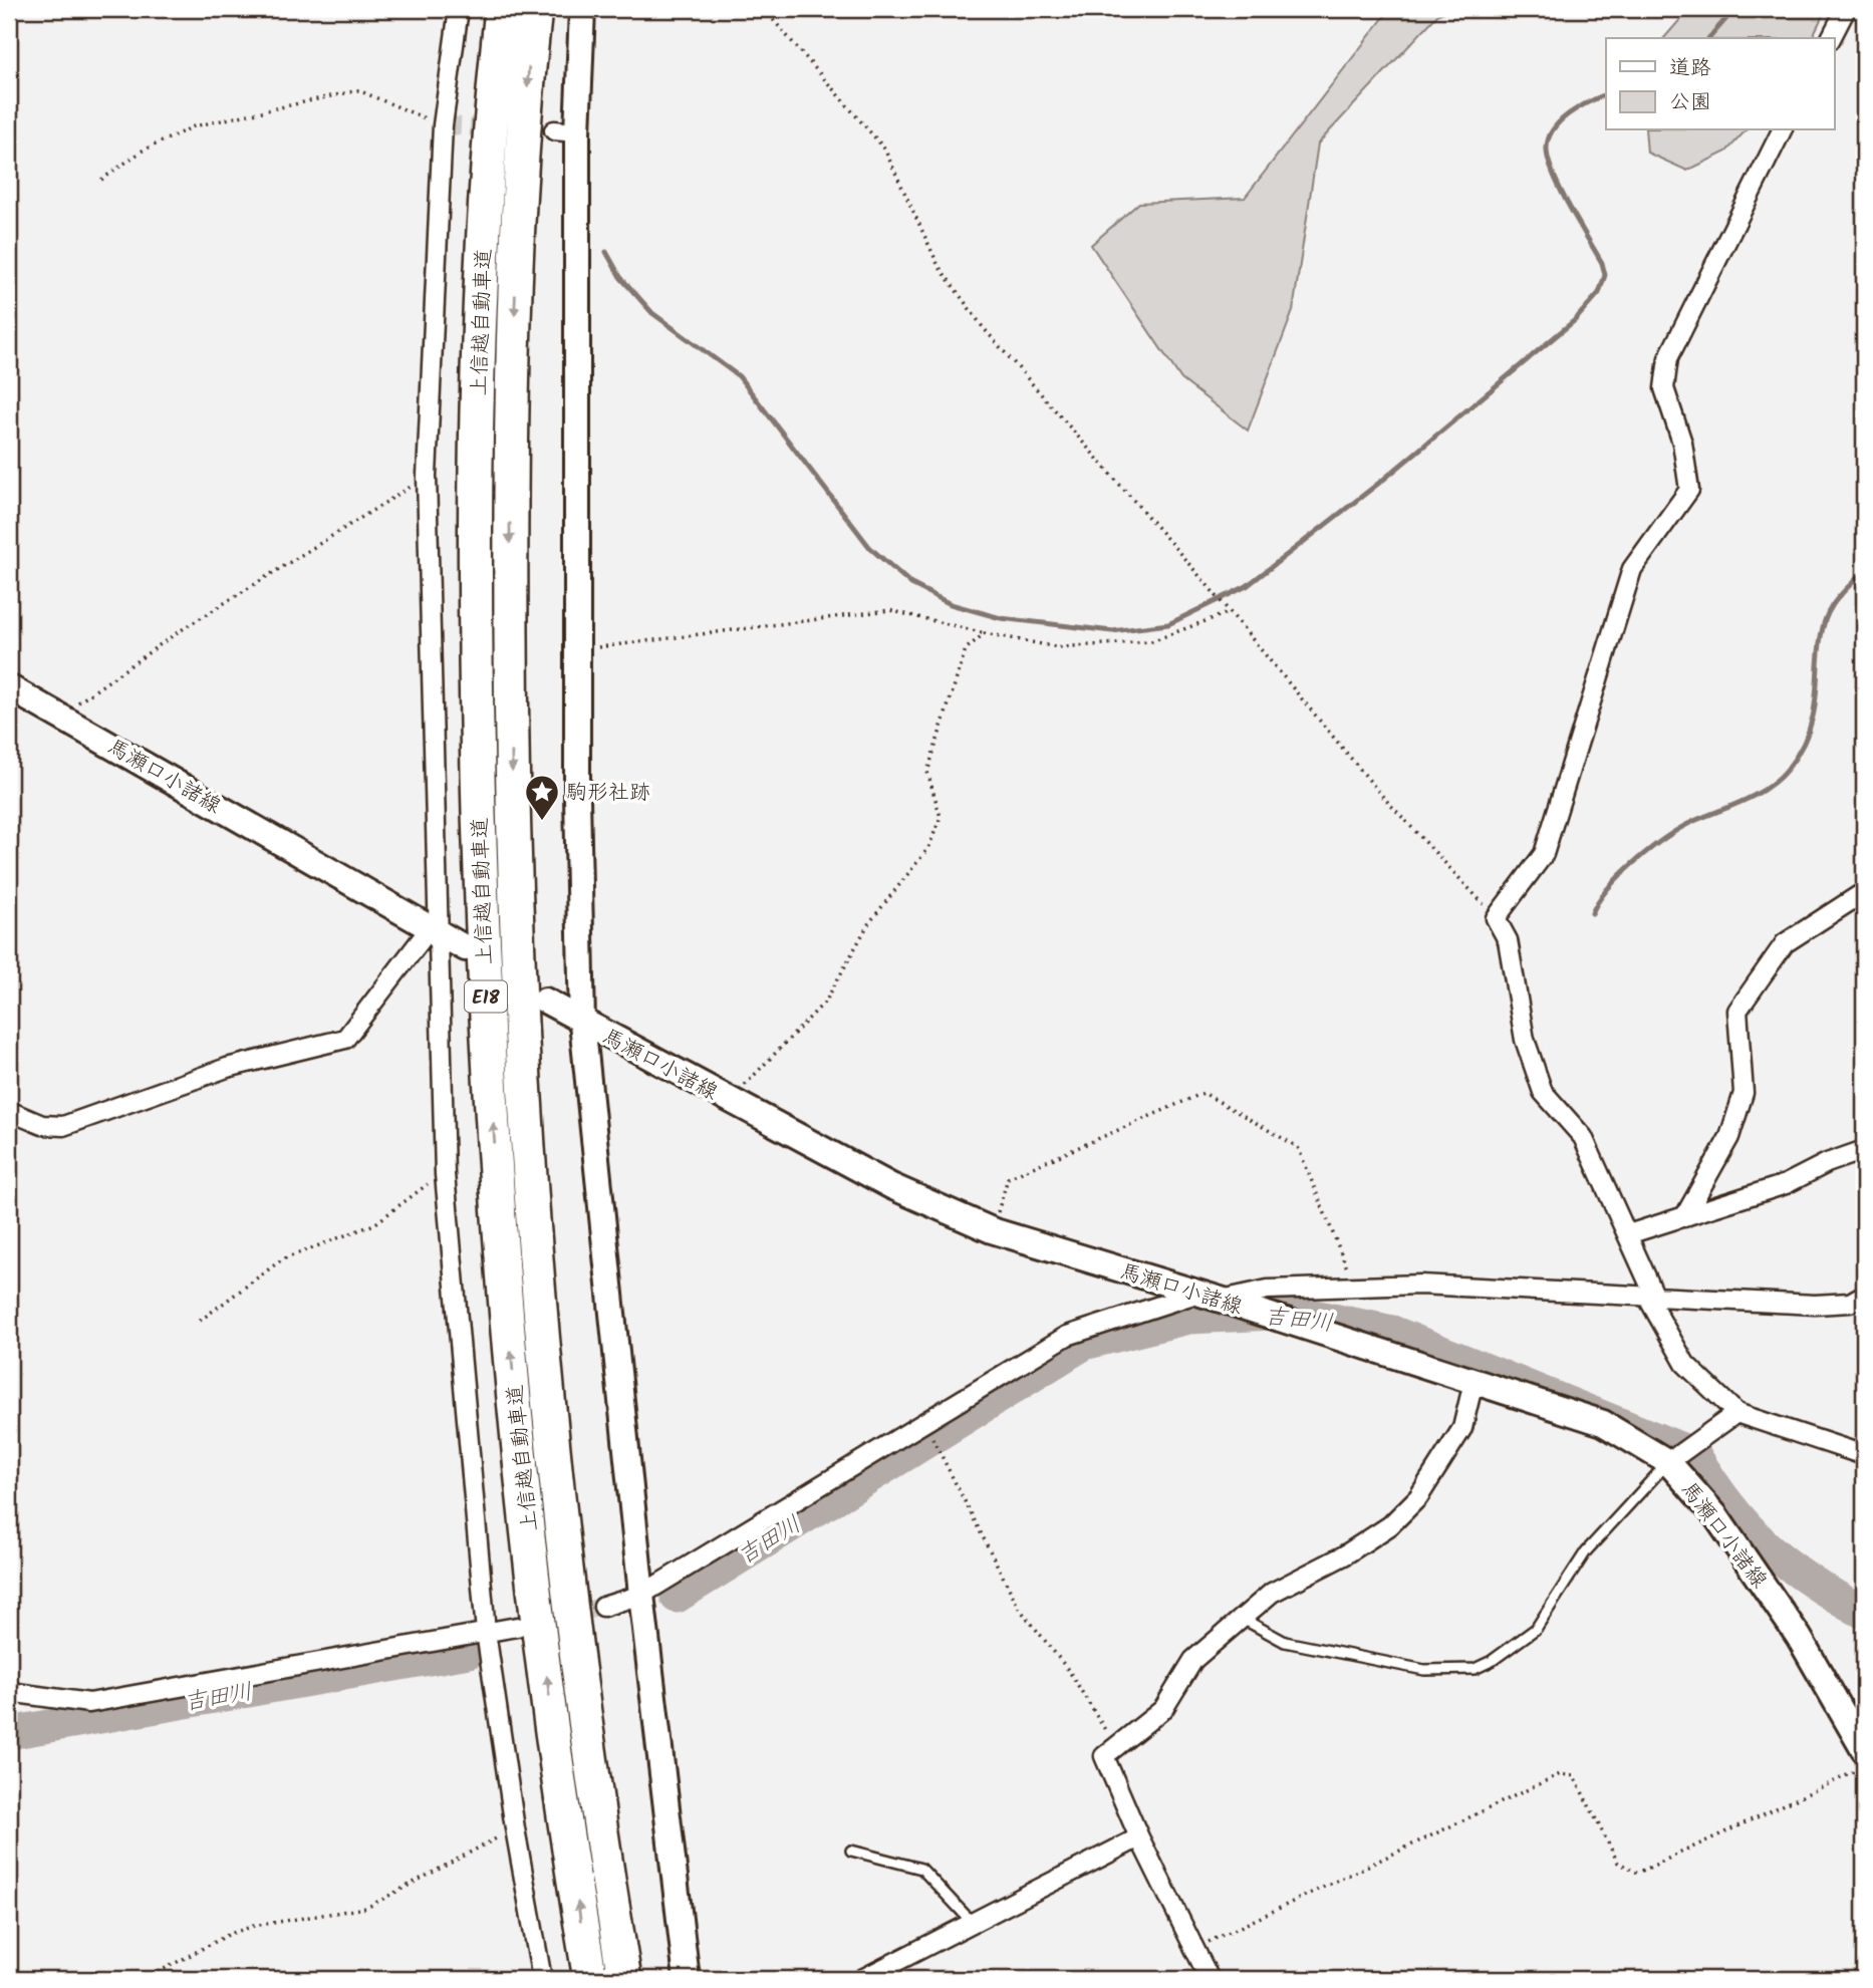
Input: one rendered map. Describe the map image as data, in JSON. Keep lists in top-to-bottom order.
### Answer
{
  "streets": {
    "highway": ["上信越自動車道", "E18"],
    "main road": ["馬瀬口小諸線"]
  },
  "water": ["吉田川"],
  "places": {
    "place": ["駒形社跡"]
  },
  "legend": ["道路", "公園"]
}
